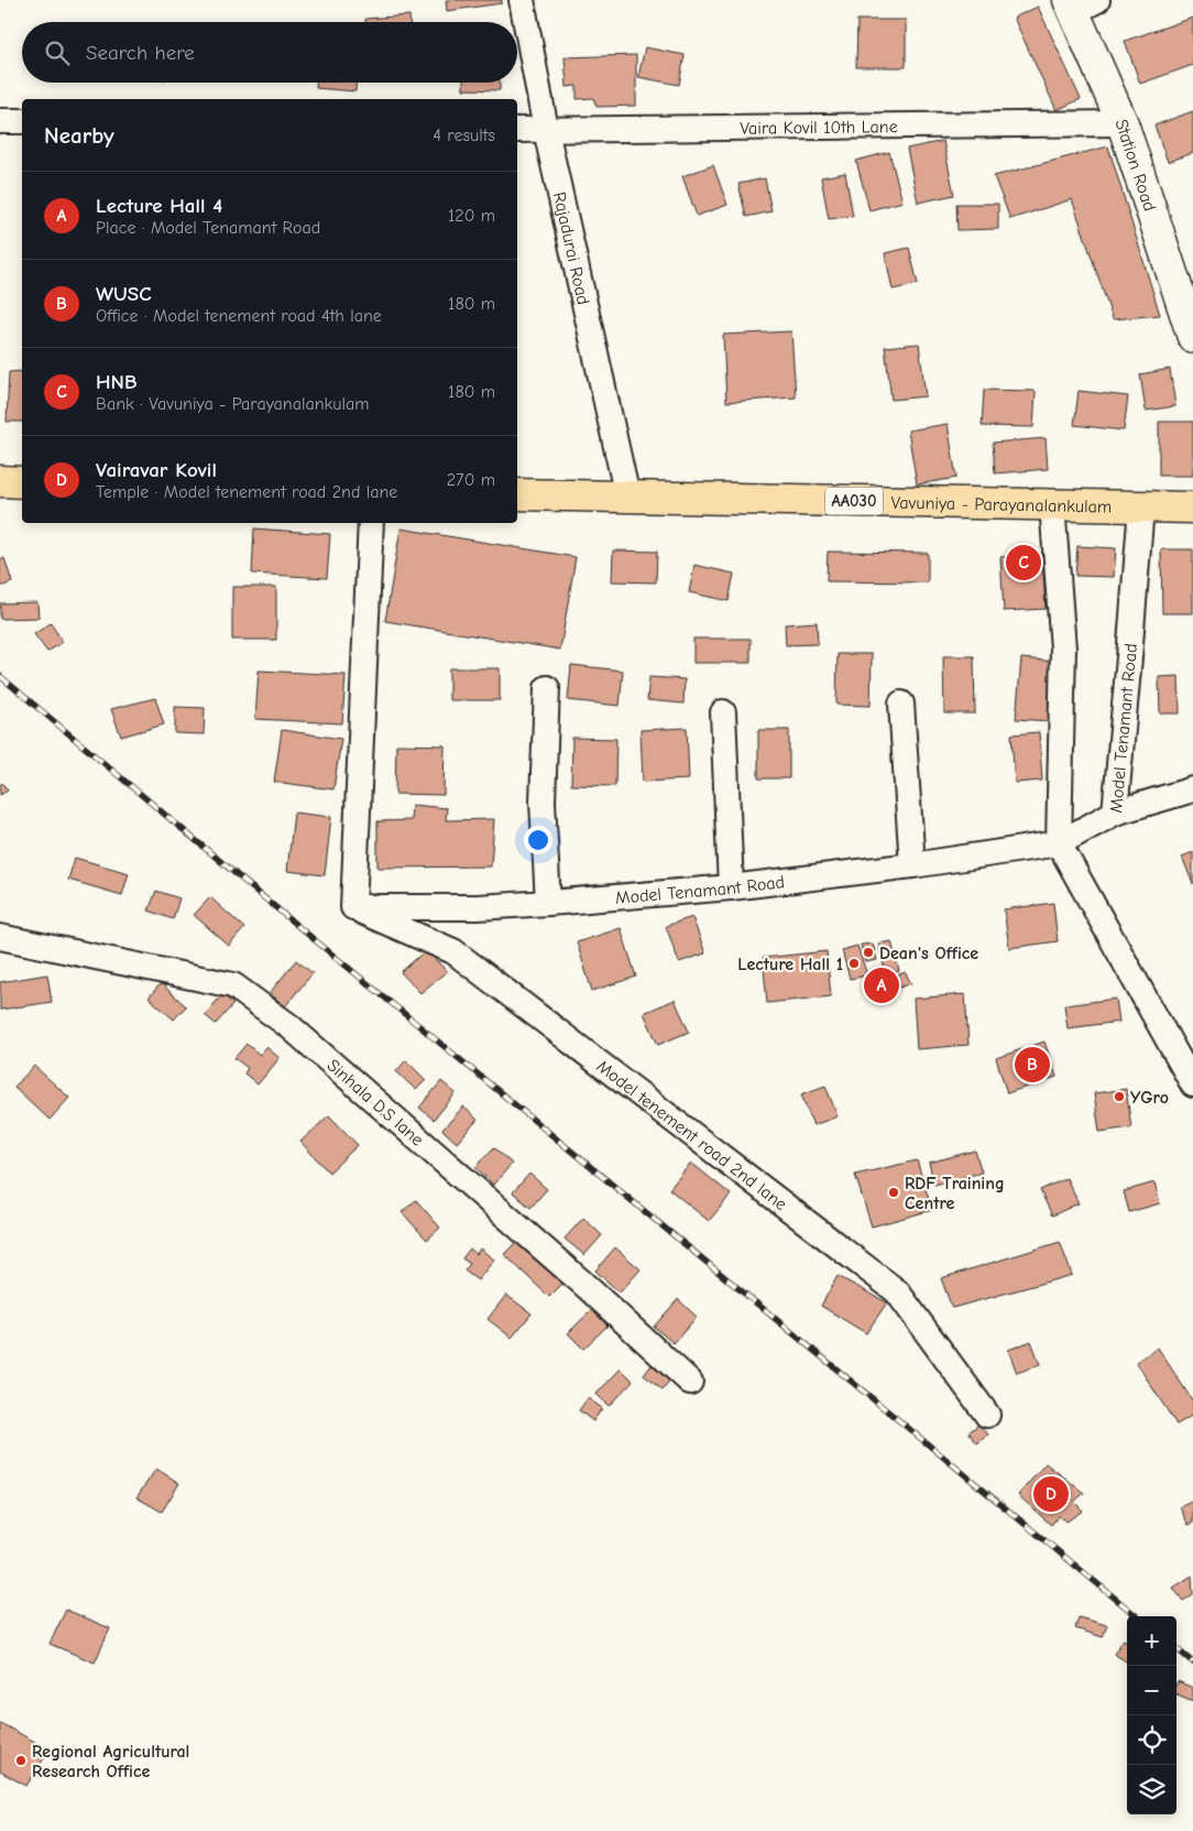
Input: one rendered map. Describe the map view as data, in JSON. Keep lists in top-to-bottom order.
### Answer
{
  "streets": {
    "highway": ["AA030", "Vavuniya - Parayanalankulam"],
    "main road": ["Station Road"],
    "street": [
      "Vaira Kovil 10th Lane",
      "Rajadurai Road",
      "Model Tenamant Road",
      "Sinhala D.S lane",
      "Model tenement road 2nd lane"
    ]
  },
  "crossings": [
    ["Vaira Kovil 10th Lane", "Station Road"],
    ["Vaira Kovil 10th Lane", "Rajadurai Road"],
    ["Rajadurai Road", "Vavuniya - Parayanalankulam"],
    ["Vavuniya - Parayanalankulam", "Model Tenamant Road"],
    ["Model Tenamant Road", "Model tenement road 2nd lane"]
  ],
  "places": [
    "Dean's Office",
    "Lecture Hall 1",
    "YGro",
    "RDF Training Centre",
    "Regional Agricultural Research Office"
  ],
  "page": {
    "search": "Search here",
    "heading": ["Nearby", "4 results"],
    "list": [
      {
        "mark": "A",
        "name": "Lecture Hall 4",
        "note": "Place · Model Tenamant Road",
        "value": "120 m"
      },
      {
        "mark": "B",
        "name": "WUSC",
        "note": "Office · Model tenement road 4th lane",
        "value": "180 m"
      },
      {
        "mark": "C",
        "name": "HNB",
        "note": "Bank · Vavuniya - Parayanalankulam",
        "value": "180 m"
      },
      {
        "mark": "D",
        "name": "Vairavar Kovil",
        "note": "Temple · Model tenement road 2nd lane",
        "value": "270 m"
      }
    ],
    "pins": [
      "C",
      "A",
      "B",
      "D"
    ],
    "map_buttons": ["+", "−"]
  }
}
